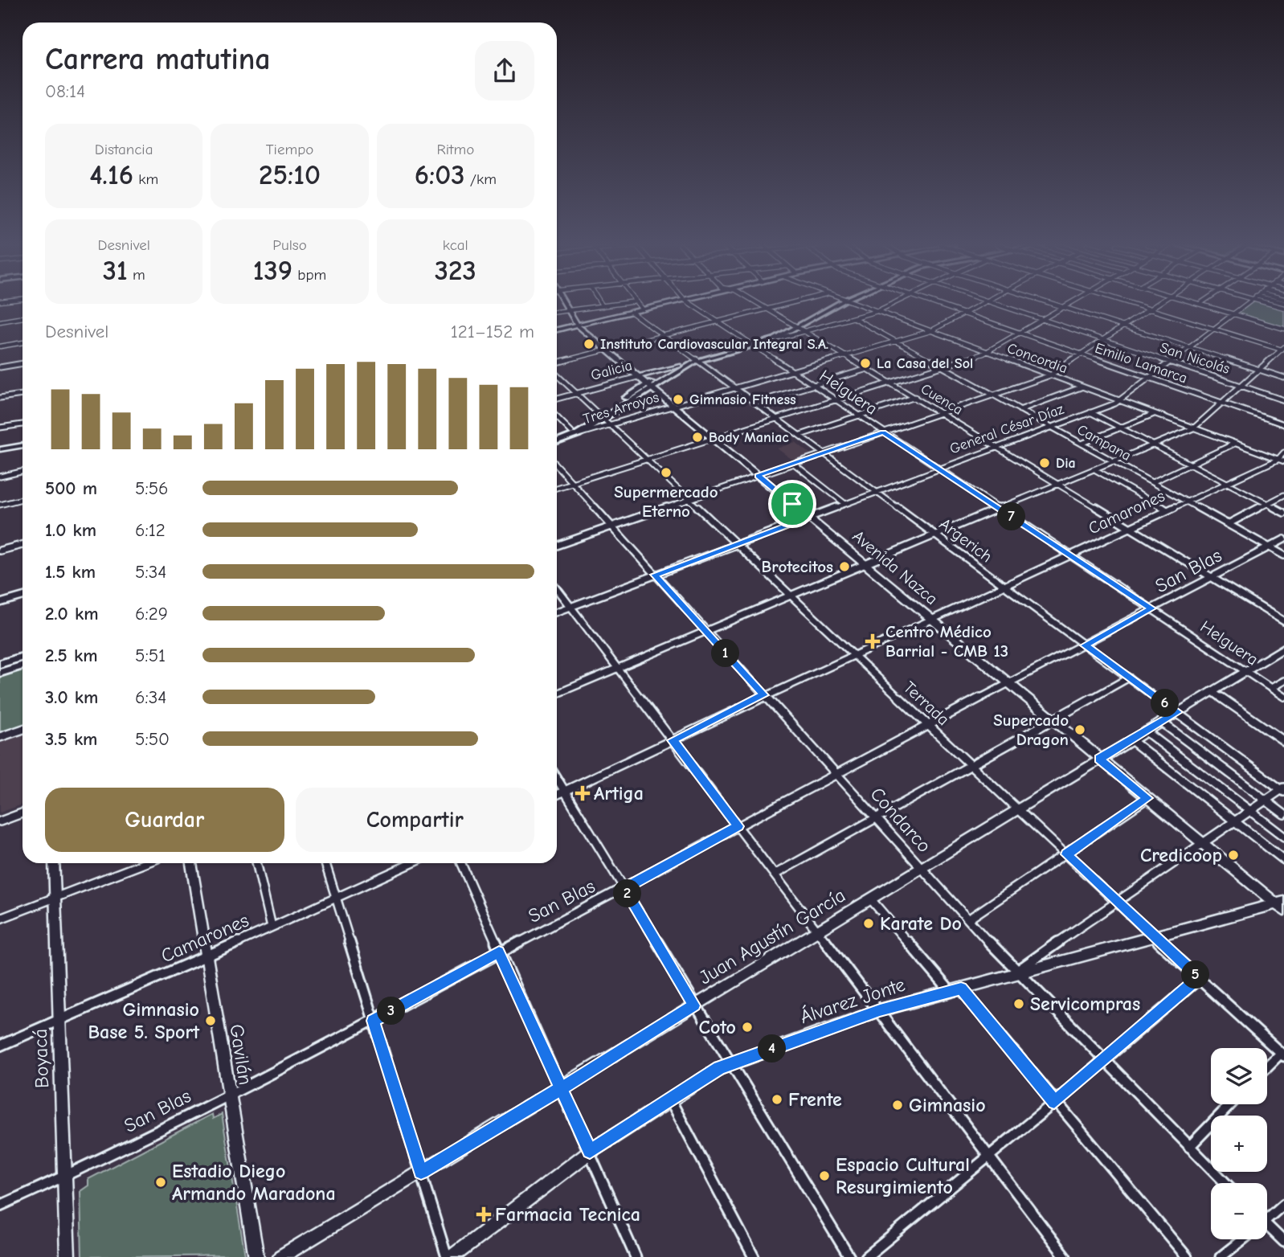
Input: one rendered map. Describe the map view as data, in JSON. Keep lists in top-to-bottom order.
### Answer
{
  "streets": {
    "street": [
      "Concordia",
      "San Nicolás",
      "Emilio Lamarca",
      "Galicia",
      "Helguera",
      "Cuenca",
      "Tres Arroyos",
      "General César Díaz",
      "Campana",
      "Camarones",
      "Argerich",
      "Avenida Nazca",
      "San Blas",
      "Terrada",
      "Condarco",
      "Juan Agustín García",
      "Álvarez Jonte",
      "Gavilán",
      "Boyacá"
    ]
  },
  "crossings": [
    ["Concordia", "Tres Arroyos"],
    ["Concordia", "General César Díaz"],
    ["Concordia", "Camarones"],
    ["San Nicolás", "General César Díaz"],
    ["Emilio Lamarca", "Tres Arroyos"],
    ["Emilio Lamarca", "General César Díaz"],
    ["Galicia", "Avenida Nazca"],
    ["Galicia", "Terrada"],
    ["Helguera", "Tres Arroyos"],
    ["Helguera", "General César Díaz"],
    ["Helguera", "Camarones"],
    ["Helguera", "San Blas"],
    ["Helguera", "Juan Agustín García"],
    ["Cuenca", "Tres Arroyos"],
    ["Cuenca", "General César Díaz"],
    ["Cuenca", "Camarones"],
    ["Cuenca", "San Blas"],
    ["Tres Arroyos", "Campana"],
    ["Tres Arroyos", "Argerich"],
    ["Tres Arroyos", "Avenida Nazca"],
    ["Tres Arroyos", "Terrada"],
    ["General César Díaz", "Campana"],
    ["General César Díaz", "Argerich"],
    ["General César Díaz", "Avenida Nazca"],
    ["General César Díaz", "Terrada"],
    ["General César Díaz", "Condarco"],
    ["Campana", "Camarones"],
    ["Campana", "San Blas"],
    ["Camarones", "Argerich"],
    ["Camarones", "Avenida Nazca"],
    ["Camarones", "Terrada"],
    ["Camarones", "Condarco"],
    ["Camarones", "Gavilán"],
    ["Camarones", "Boyacá"],
    ["Argerich", "San Blas"],
    ["Argerich", "Juan Agustín García"],
    ["Avenida Nazca", "San Blas"],
    ["Avenida Nazca", "Juan Agustín García"],
    ["Avenida Nazca", "Álvarez Jonte"],
    ["San Blas", "Terrada"],
    ["San Blas", "Condarco"],
    ["San Blas", "Gavilán"],
    ["San Blas", "Boyacá"],
    ["Terrada", "Juan Agustín García"],
    ["Terrada", "Álvarez Jonte"],
    ["Condarco", "Juan Agustín García"],
    ["Condarco", "Álvarez Jonte"]
  ],
  "places": {
    "other": [
      "Instituto Cardiovascular Integral S.A.",
      "La Casa del Sol",
      "Gimnasio Fitness",
      "Body Maniac",
      "Dia",
      "Supermercado Eterno",
      "Brotecitos",
      "Supercado Dragon",
      "Credicoop",
      "Karate Do",
      "Servicompras",
      "Gimnasio Base 5. Sport",
      "Coto",
      "Frente",
      "Gimnasio",
      "Espacio Cultural Resurgimiento",
      "Estadio Diego Armando Maradona"
    ],
    "health": ["Centro Médico Barrial - CMB 13", "Artiga", "Farmacia Tecnica"]
  },
  "page": {
    "heading": ["Carrera matutina", "08:14"],
    "stats": [
      ["Distancia", "4.16 km"],
      ["Tiempo", "25:10"],
      ["Ritmo", "6:03 /km"],
      ["Desnivel", "31 m"],
      ["Pulso", "139 bpm"],
      ["kcal", "323"]
    ],
    "chart": ["Desnivel", "121–152 m"],
    "list": [
      {
        "name": "500 m",
        "note": "5:56"
      },
      {
        "name": "1.0 km",
        "note": "6:12"
      },
      {
        "name": "1.5 km",
        "note": "5:34"
      },
      {
        "name": "2.0 km",
        "note": "6:29"
      },
      {
        "name": "2.5 km",
        "note": "5:51"
      },
      {
        "name": "3.0 km",
        "note": "6:34"
      },
      {
        "name": "3.5 km",
        "note": "5:50"
      }
    ],
    "pins": [
      "7",
      "1",
      "6",
      "2",
      "5",
      "3",
      "4"
    ],
    "buttons": ["Guardar", "Compartir"],
    "map_buttons": ["+", "−"]
  }
}
